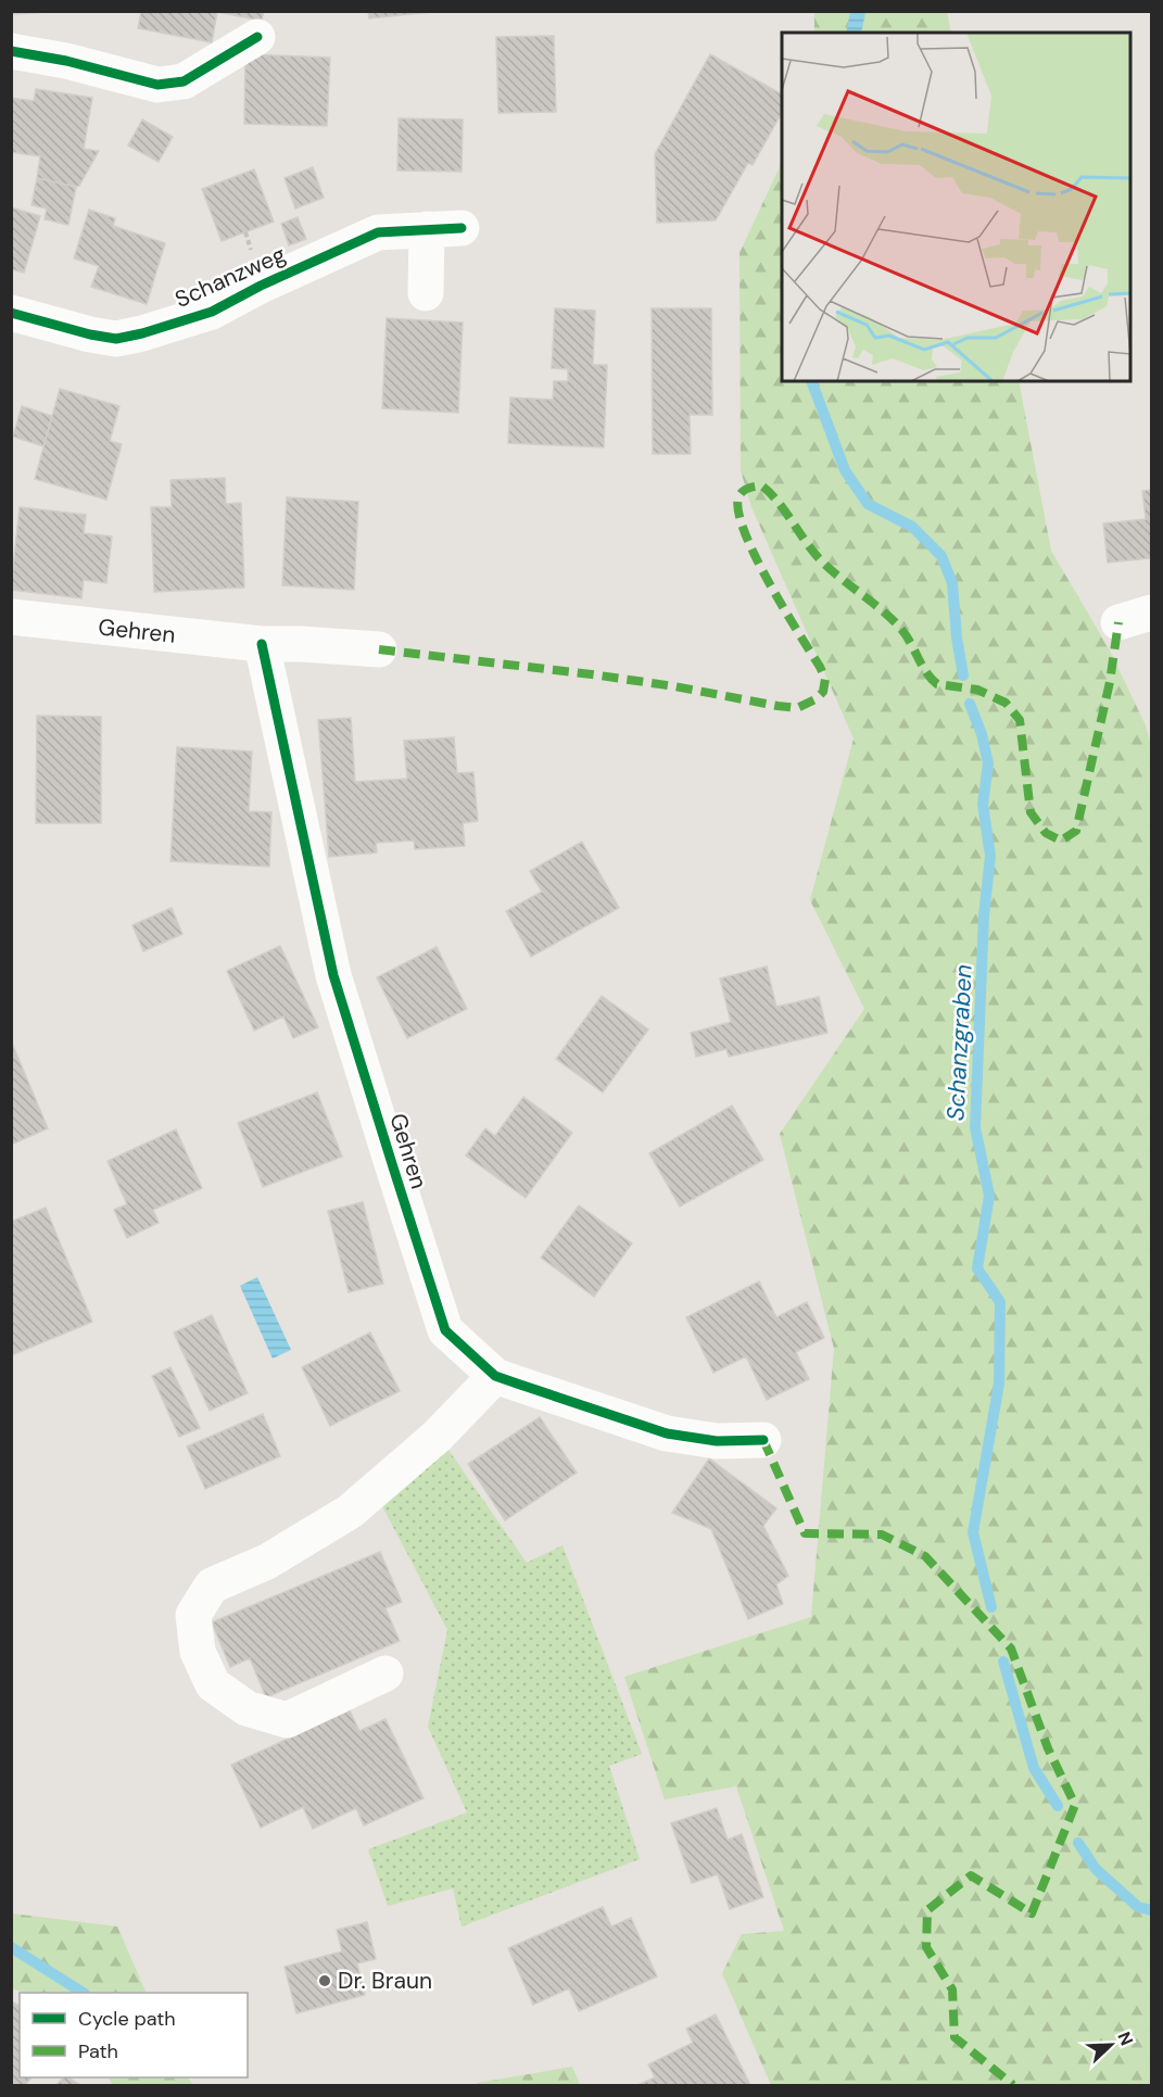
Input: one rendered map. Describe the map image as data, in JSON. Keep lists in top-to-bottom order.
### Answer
{
  "streets": {
    "street": ["Schanzweg", "Gehren"]
  },
  "water": ["Schanzgraben"],
  "places": ["Dr. Braun"],
  "legend": ["Cycle path", "Path"],
  "north": "top right"
}
